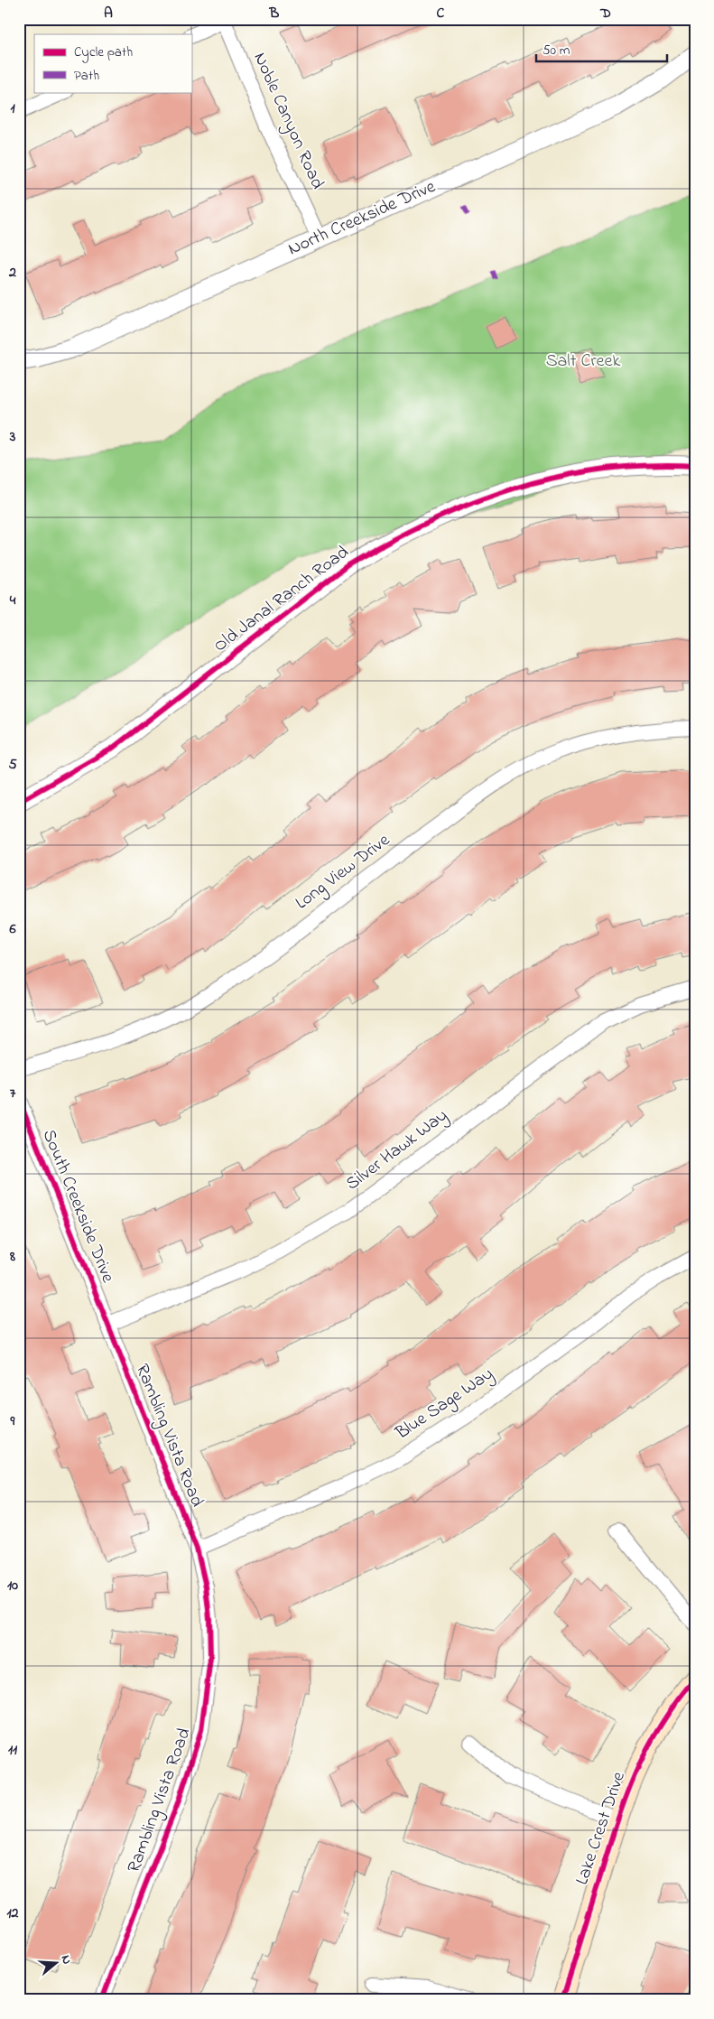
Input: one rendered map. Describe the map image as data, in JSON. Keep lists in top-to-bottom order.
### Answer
{
  "streets": {
    "main road": ["Lake Crest Drive"],
    "street": [
      "Noble Canyon Road",
      "North Creekside Drive",
      "Old Janal Ranch Road",
      "Long View Drive",
      "Silver Hawk Way",
      "South Creekside Drive",
      "Blue Sage Way",
      "Rambling Vista Road"
    ]
  },
  "crossings": [
    ["Noble Canyon Road", "North Creekside Drive"],
    ["Silver Hawk Way", "South Creekside Drive"],
    ["Silver Hawk Way", "Rambling Vista Road"],
    ["South Creekside Drive", "Rambling Vista Road"],
    ["Blue Sage Way", "Rambling Vista Road"]
  ],
  "parks": ["Salt Creek"],
  "legend": ["Cycle path", "Path"],
  "scale_bar": "50 m",
  "north": "right",
  "grid": {
    "columns": [
      "A",
      "B",
      "C",
      "D"
    ],
    "rows": [
      "1",
      "2",
      "3",
      "4",
      "5",
      "6",
      "7",
      "8",
      "9",
      "10",
      "11",
      "12"
    ]
  }
}
